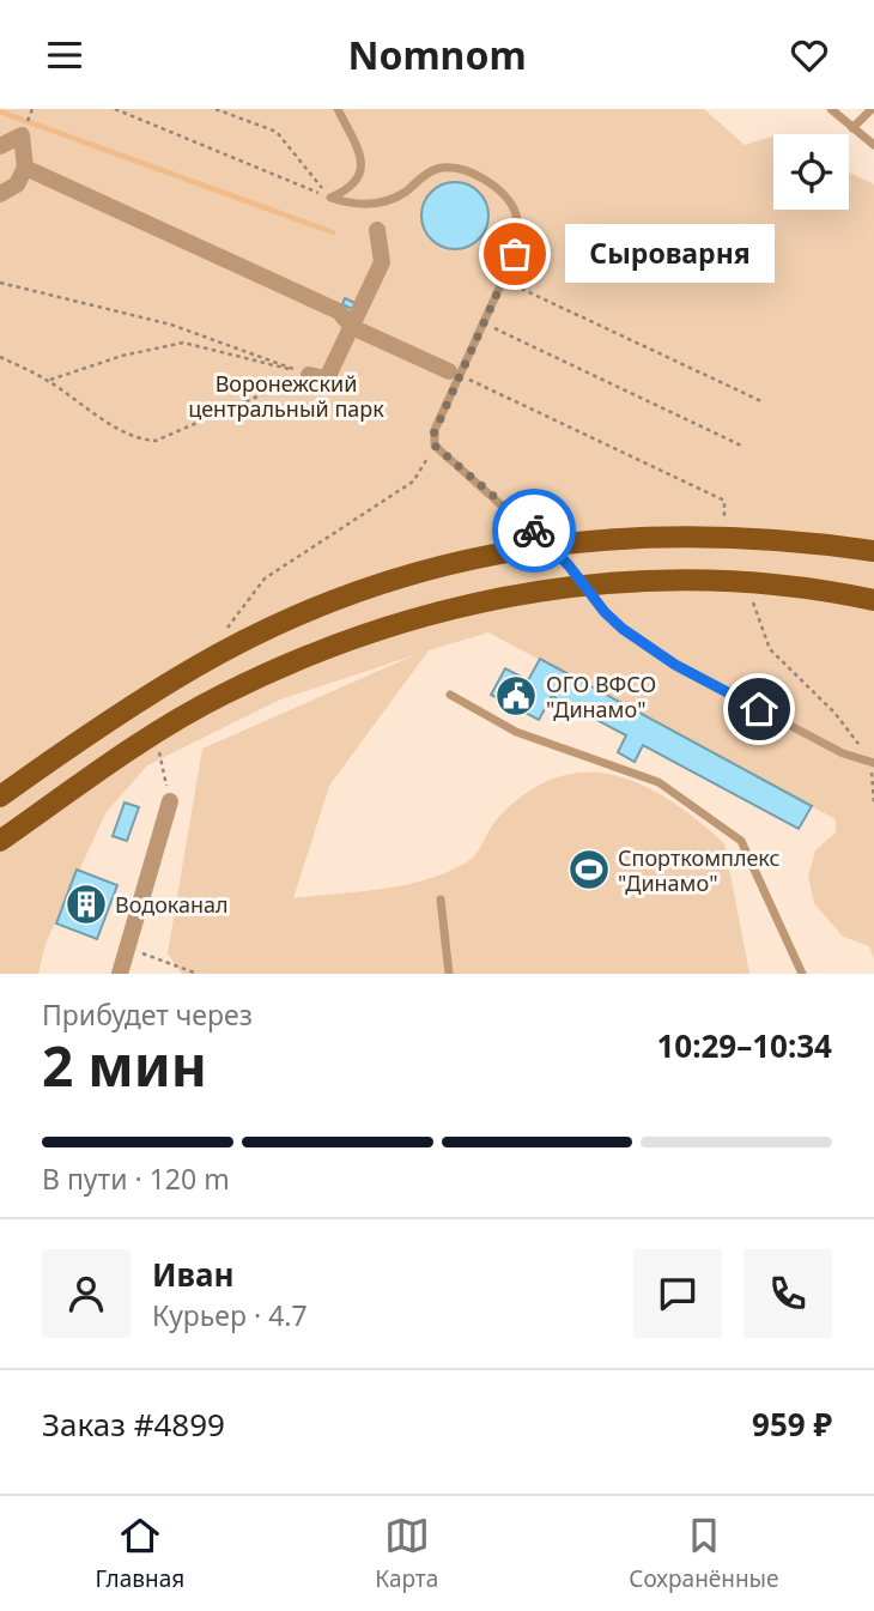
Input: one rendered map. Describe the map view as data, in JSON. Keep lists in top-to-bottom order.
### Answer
{
  "parks": ["Воронежский центральный парк"],
  "places": {
    "other": ["Сыроварня"],
    "public building": ["ОГО ВФСО \"Динамо\""],
    "sports": ["Спорткомплекс \"Динамо\""],
    "building": ["Водоканал"]
  },
  "page": {
    "header": "Nomnom",
    "bubble": "Сыроварня",
    "heading": ["2 мин", "Прибудет через", "10:29–10:34"],
    "panel": [
      "Иван",
      "Курьер · 4.7",
      "Заказ #4899",
      "959 ₽"
    ],
    "bar": "В пути · 120 m",
    "tabs": ["Главная", "Карта", "Сохранённые"]
  }
}
